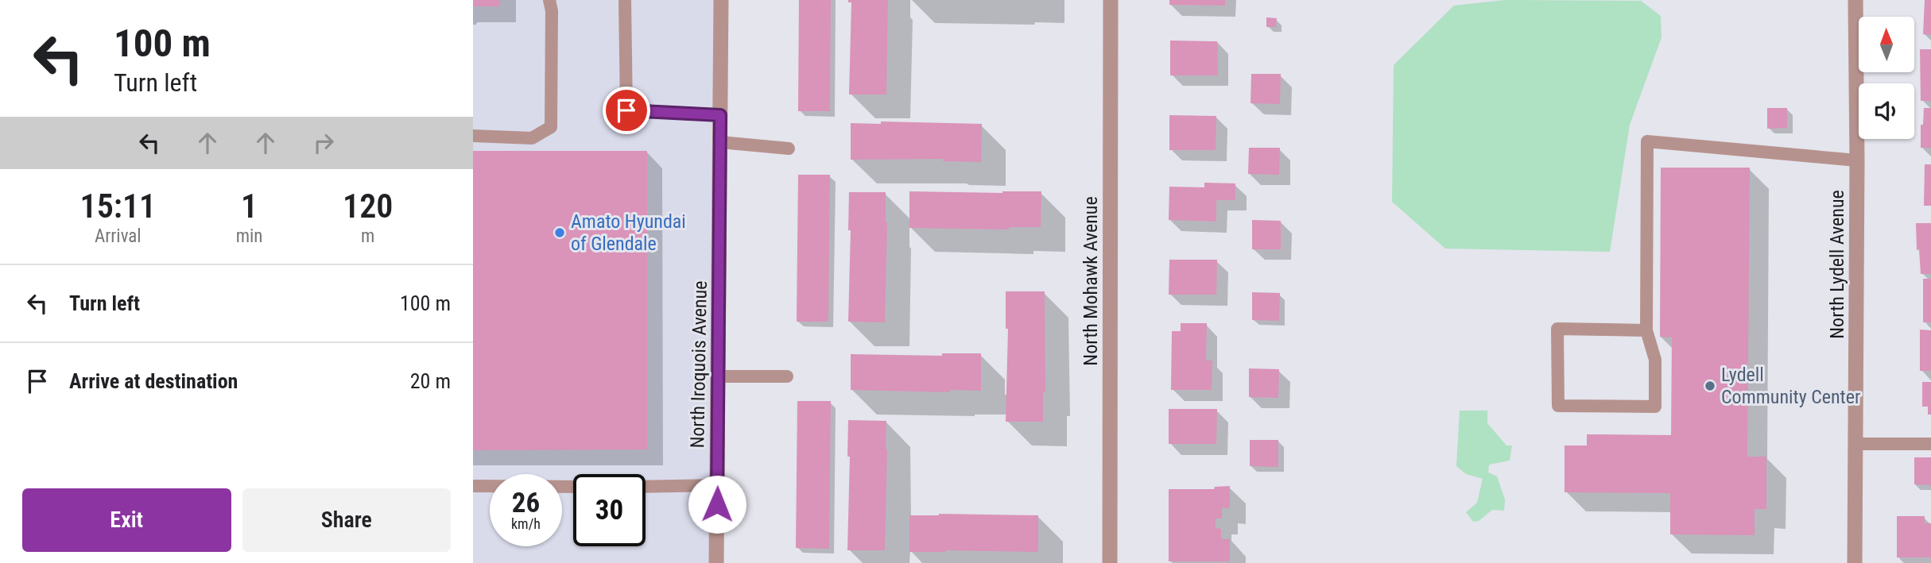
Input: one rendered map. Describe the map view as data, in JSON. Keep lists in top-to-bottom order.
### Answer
{
  "streets": {
    "street": ["North Lydell Avenue", "North Mohawk Avenue", "North Iroquois Avenue"]
  },
  "places": ["Amato Hyundai of Glendale", "Lydell Community Center"],
  "north": "top",
  "page": {
    "turn": ["100 m", "Turn left"],
    "eta": [
      "15:11",
      "Arrival",
      "1",
      "min",
      "120",
      "m"
    ],
    "list": [
      {
        "name": "Turn left",
        "value": "100 m"
      },
      {
        "name": "Arrive at destination",
        "value": "20 m"
      }
    ],
    "speed": "26 km/h",
    "limit": "30",
    "buttons": ["Exit", "Share"]
  }
}
